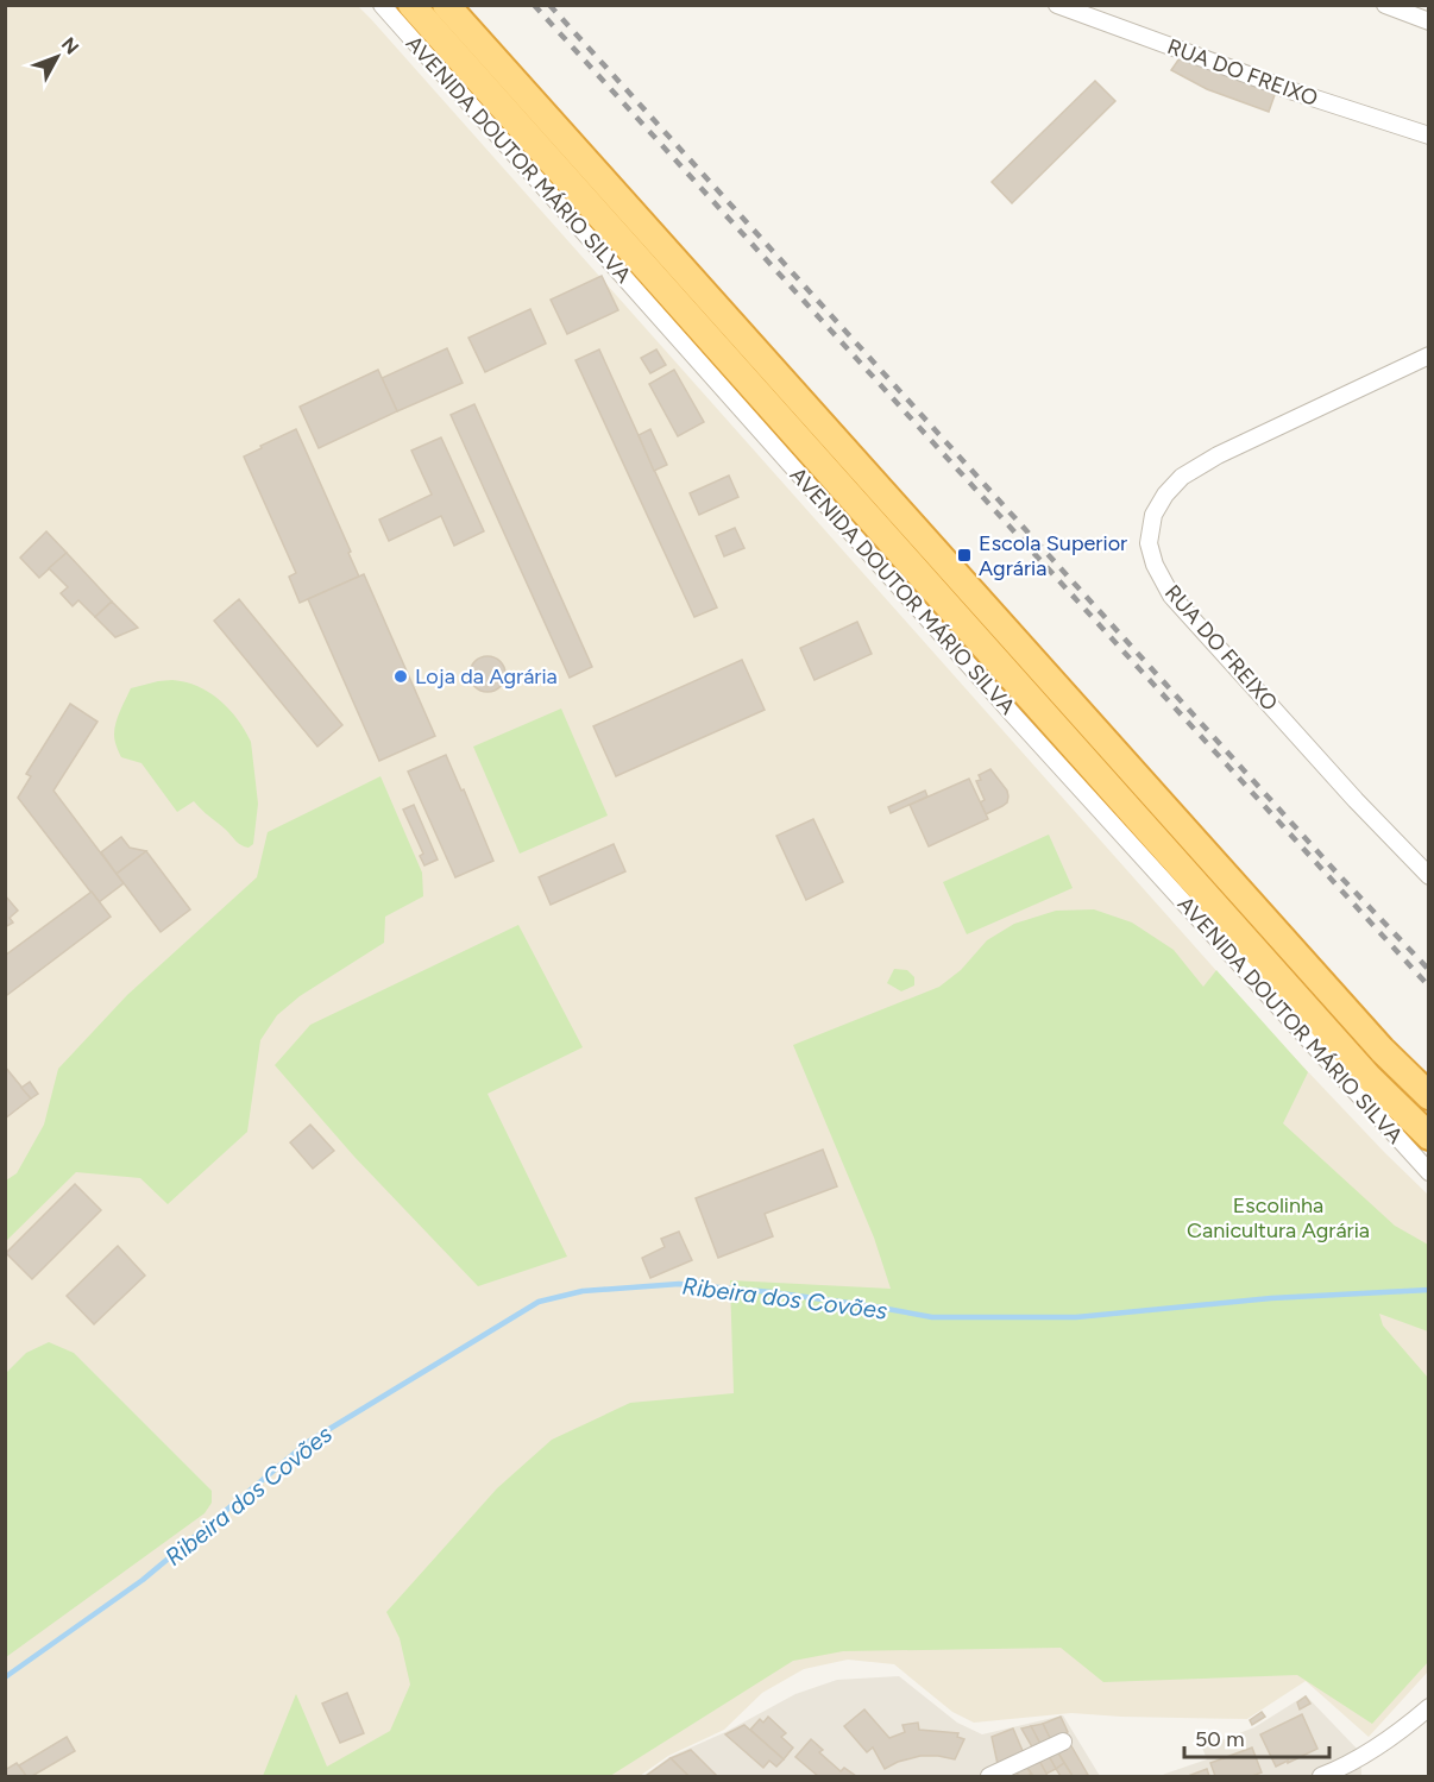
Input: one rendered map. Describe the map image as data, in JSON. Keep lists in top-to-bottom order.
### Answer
{
  "streets": {
    "street": ["RUA DO FREIXO", "AVENIDA DOUTOR MÁRIO SILVA"]
  },
  "water": ["Ribeira dos Covões"],
  "parks": ["Escolinha Canicultura Agrária"],
  "places": {
    "transit": ["Escola Superior Agrária"],
    "other": ["Loja da Agrária"]
  },
  "scale_bar": "50 m",
  "north": "top right"
}
